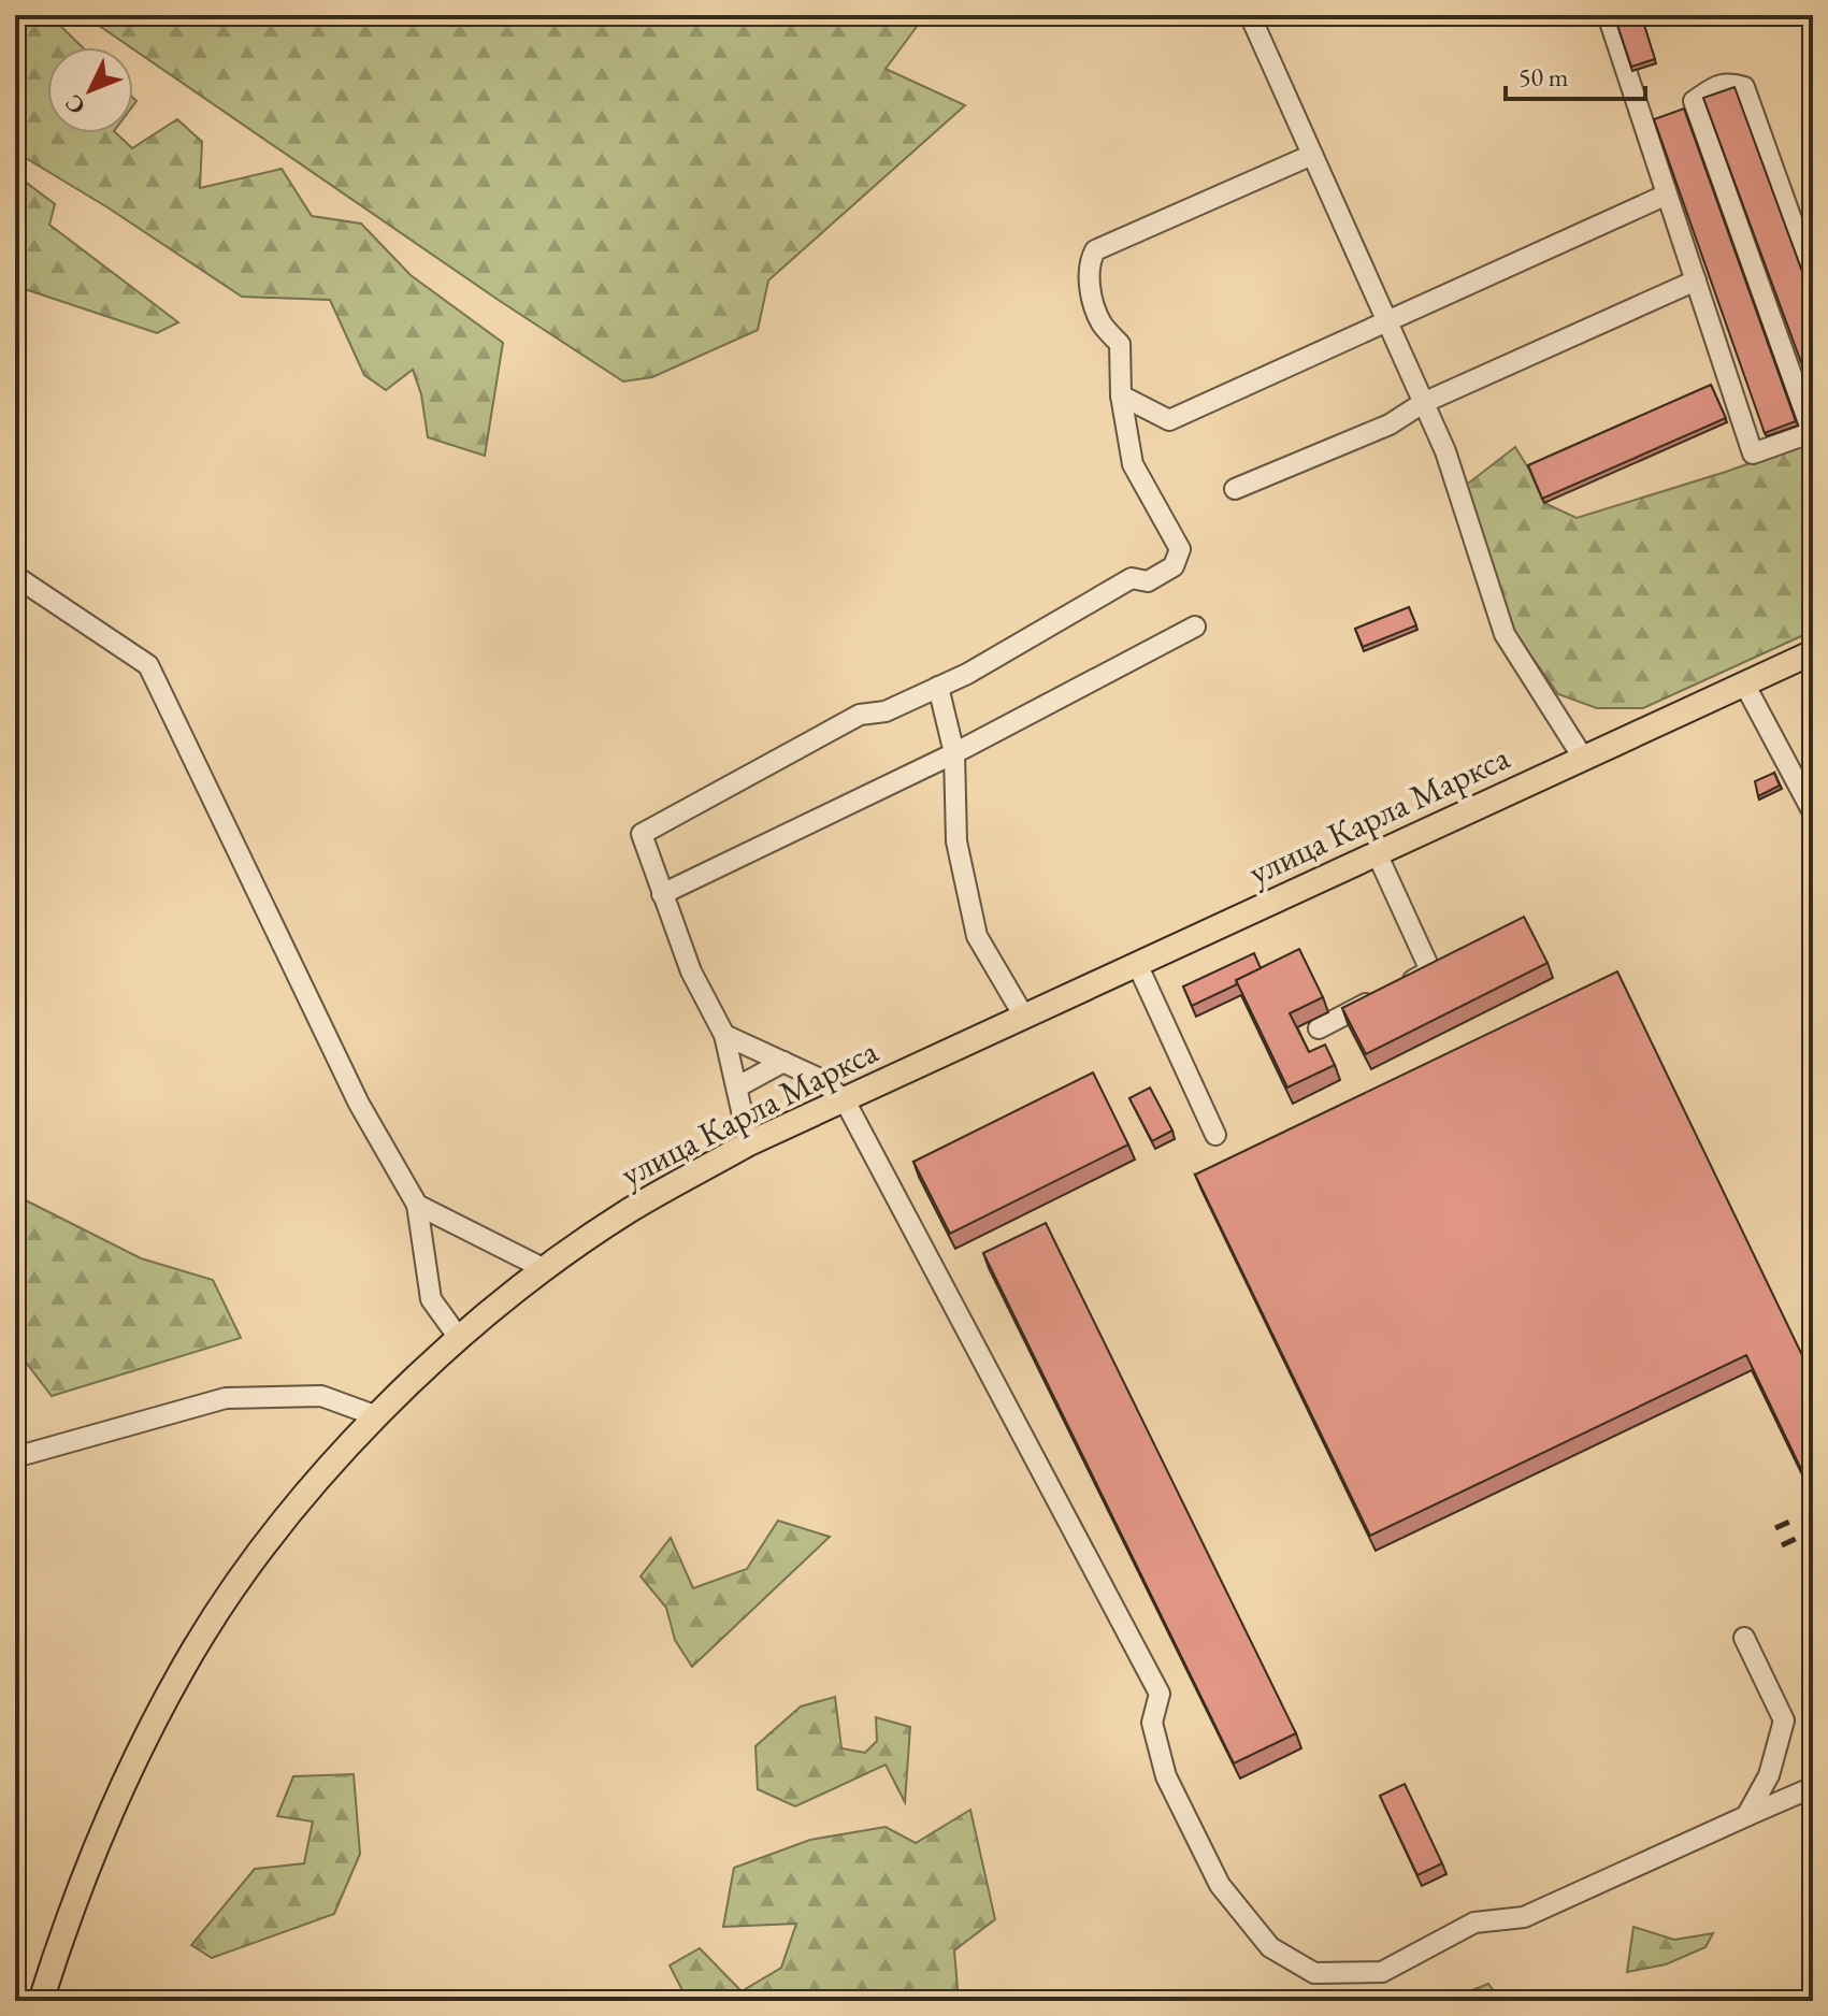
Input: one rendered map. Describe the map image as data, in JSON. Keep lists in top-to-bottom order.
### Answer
{
  "streets": {
    "main road": ["улица Карла Маркса"]
  },
  "scale_bar": "50 m",
  "north": "bottom left"
}
